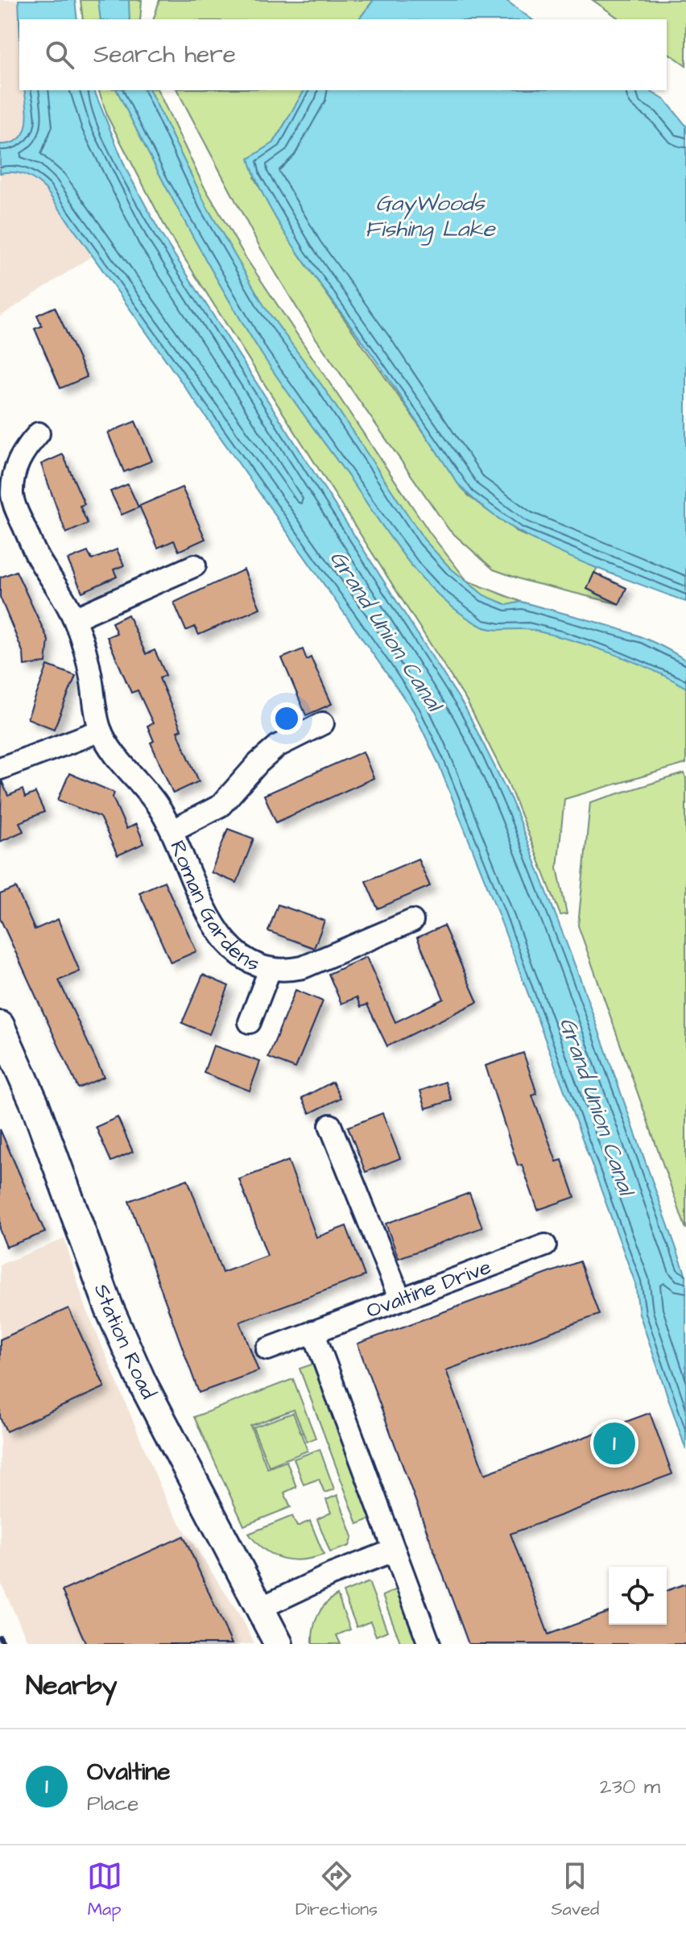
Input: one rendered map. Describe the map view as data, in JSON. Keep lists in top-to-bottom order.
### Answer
{
  "streets": {
    "street": ["Roman Gardens", "Ovaltine Drive", "Station Road"]
  },
  "water": ["GayWoods Fishing Lake", "Grand Union Canal"],
  "page": {
    "search": "Search here",
    "pins": "1",
    "heading": "Nearby",
    "list": [
      {
        "mark": "1",
        "name": "Ovaltine",
        "note": "Place",
        "value": "230 m"
      }
    ],
    "nav": ["Map", "Directions", "Saved"]
  }
}
